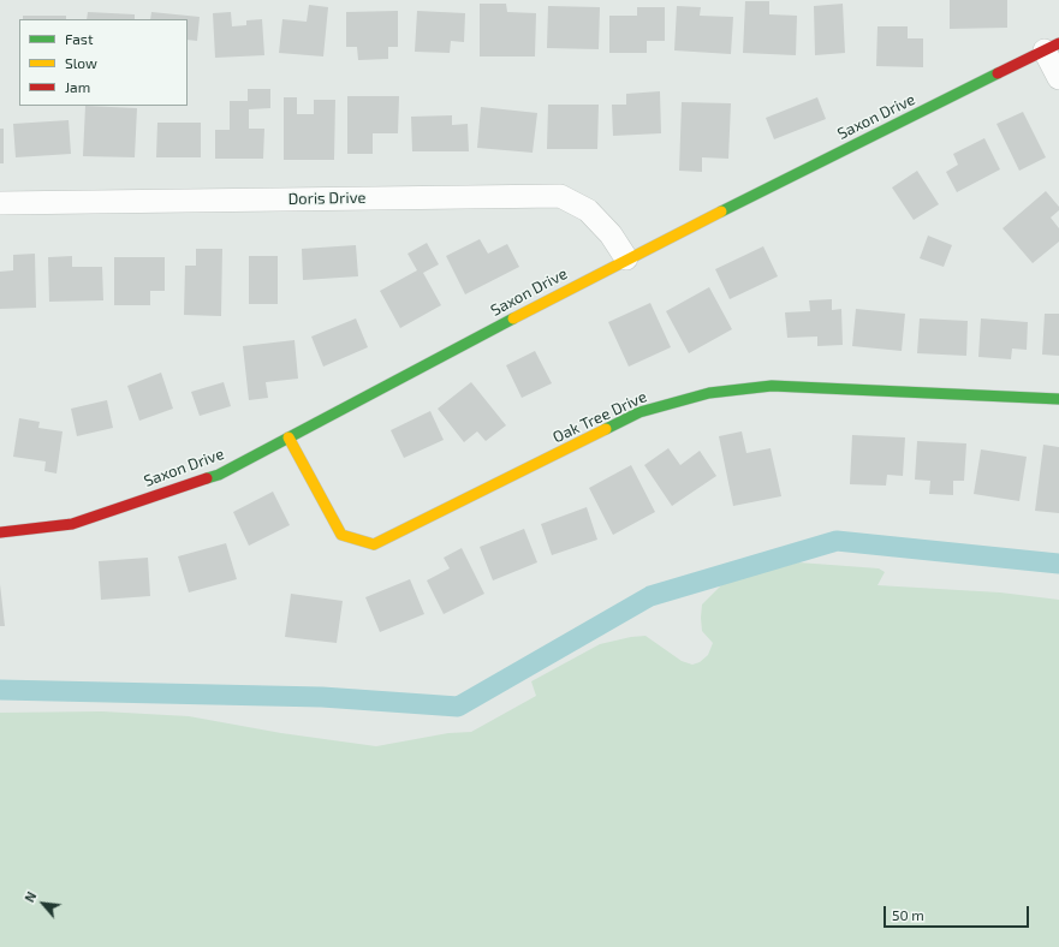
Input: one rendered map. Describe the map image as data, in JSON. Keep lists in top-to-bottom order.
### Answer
{
  "streets": {
    "street": ["Saxon Drive", "Doris Drive", "Oak Tree Drive"]
  },
  "crossings": [
    ["Saxon Drive", "Doris Drive"],
    ["Saxon Drive", "Oak Tree Drive"]
  ],
  "legend": ["Fast", "Slow", "Jam"],
  "scale_bar": "50 m",
  "north": "top left"
}
